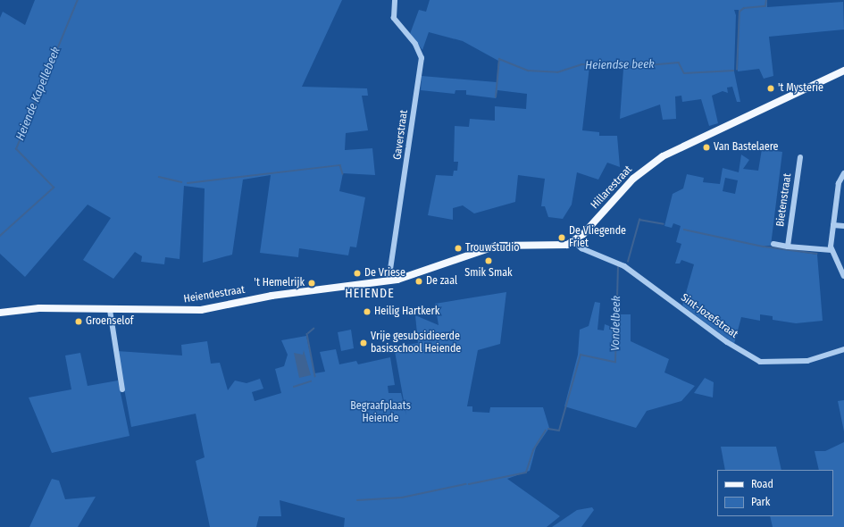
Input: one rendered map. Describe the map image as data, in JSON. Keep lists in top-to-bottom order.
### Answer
{
  "streets": {
    "main road": ["Hillarestraat", "Heiendestraat"],
    "street": ["Gaverstraat", "Bietenstraat", "Sint-Jozefstraat"]
  },
  "crossings": [
    ["Gaverstraat", "Heiendestraat"],
    ["Hillarestraat", "Sint-Jozefstraat"]
  ],
  "districts": ["HEIENDE"],
  "water": ["Heiendse beek", "Heiende Kapellebeek", "Vondelbeek"],
  "parks": ["Begraafplaats Heiende"],
  "places": [
    "'t Mysterie",
    "Van Bastelaere",
    "De Vliegende Friet",
    "Trouwstudio",
    "Smik Smak",
    "De Vriese",
    "De zaal",
    "'t Hemelrijk",
    "Heilig Hartkerk",
    "Groenselof",
    "Vrije gesubsidieerde basisschool Heiende"
  ],
  "legend": ["Road", "Park"]
}
